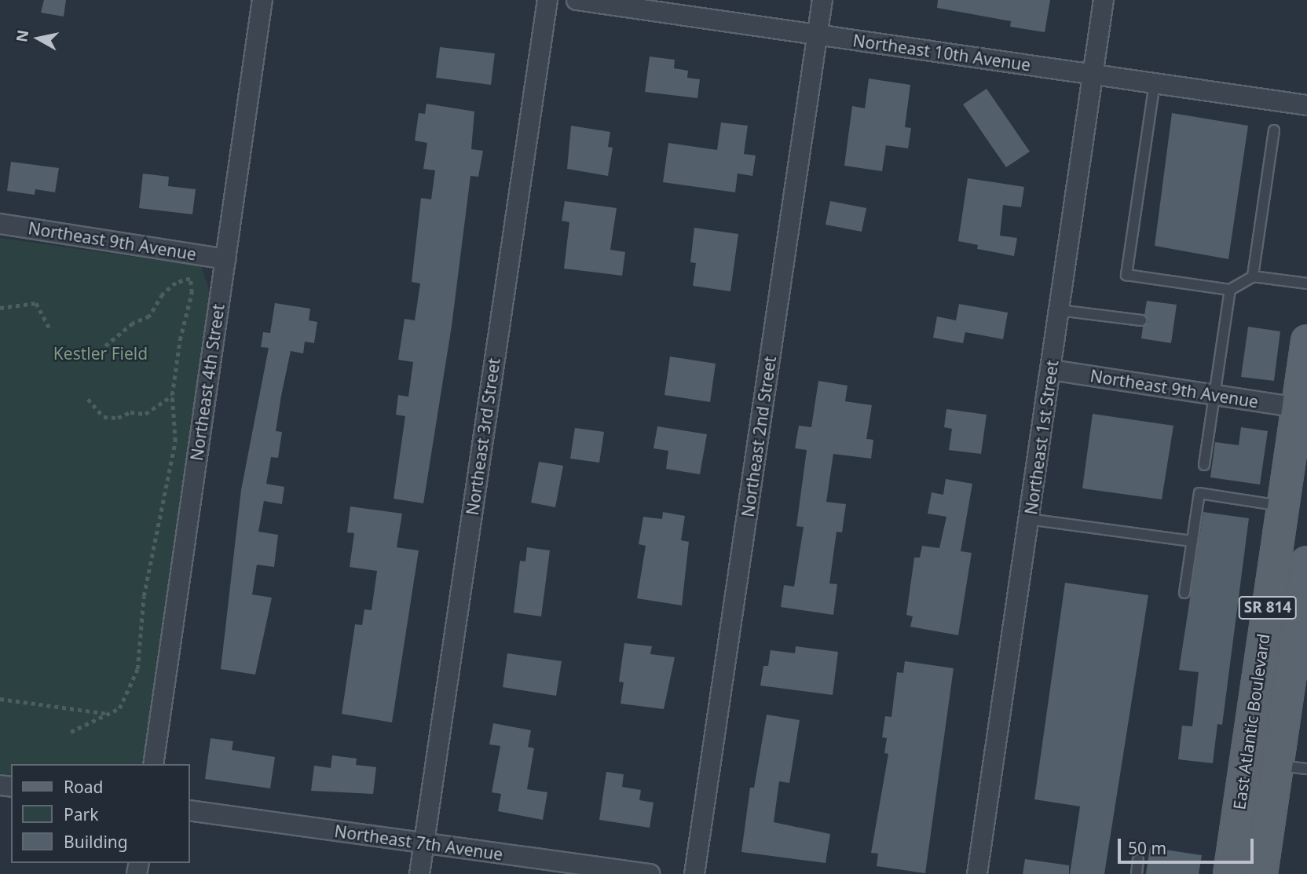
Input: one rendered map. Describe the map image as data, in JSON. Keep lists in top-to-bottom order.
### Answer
{
  "streets": {
    "main road": ["SR 814", "East Atlantic Boulevard"],
    "street": [
      "Northeast 10th Avenue",
      "Northeast 9th Avenue",
      "Northeast 4th Street",
      "Northeast 3rd Street",
      "Northeast 2nd Street",
      "Northeast 1st Street",
      "Northeast 7th Avenue"
    ]
  },
  "crossings": [
    ["Northeast 10th Avenue", "Northeast 2nd Street"],
    ["Northeast 10th Avenue", "Northeast 1st Street"],
    ["Northeast 9th Avenue", "Northeast 4th Street"],
    ["Northeast 9th Avenue", "Northeast 1st Street"],
    ["Northeast 9th Avenue", "East Atlantic Boulevard"],
    ["Northeast 3rd Street", "Northeast 7th Avenue"]
  ],
  "parks": ["Kestler Field"],
  "legend": ["Road", "Park", "Building"],
  "scale_bar": "50 m",
  "north": "left"
}
